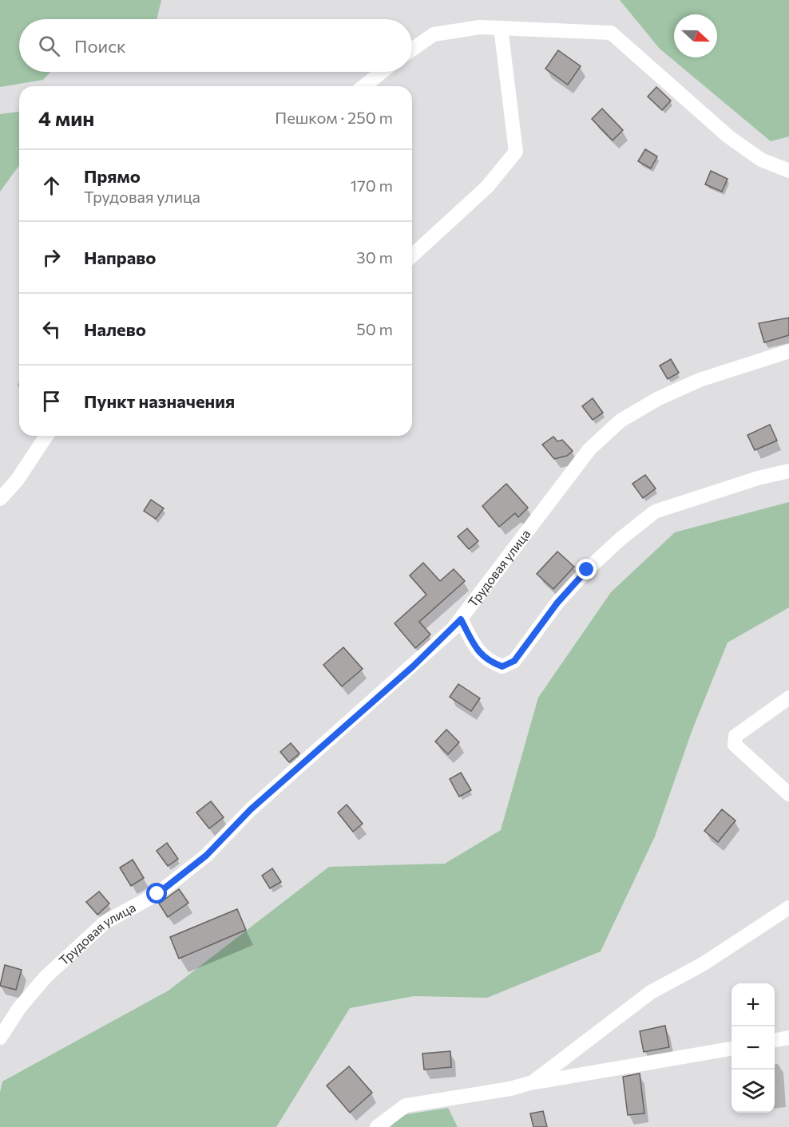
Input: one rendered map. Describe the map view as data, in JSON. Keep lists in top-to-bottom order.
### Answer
{
  "streets": {
    "street": ["Трудовая улица"]
  },
  "north": "right",
  "page": {
    "search": "Поиск",
    "heading": ["4 мин", "Пешком · 250 m"],
    "list": [
      ["Прямо", "Трудовая улица", "170 m"],
      ["Направо", "30 m"],
      ["Налево", "50 m"],
      "Пункт назначения"
    ],
    "map_buttons": ["+", "−"]
  }
}
